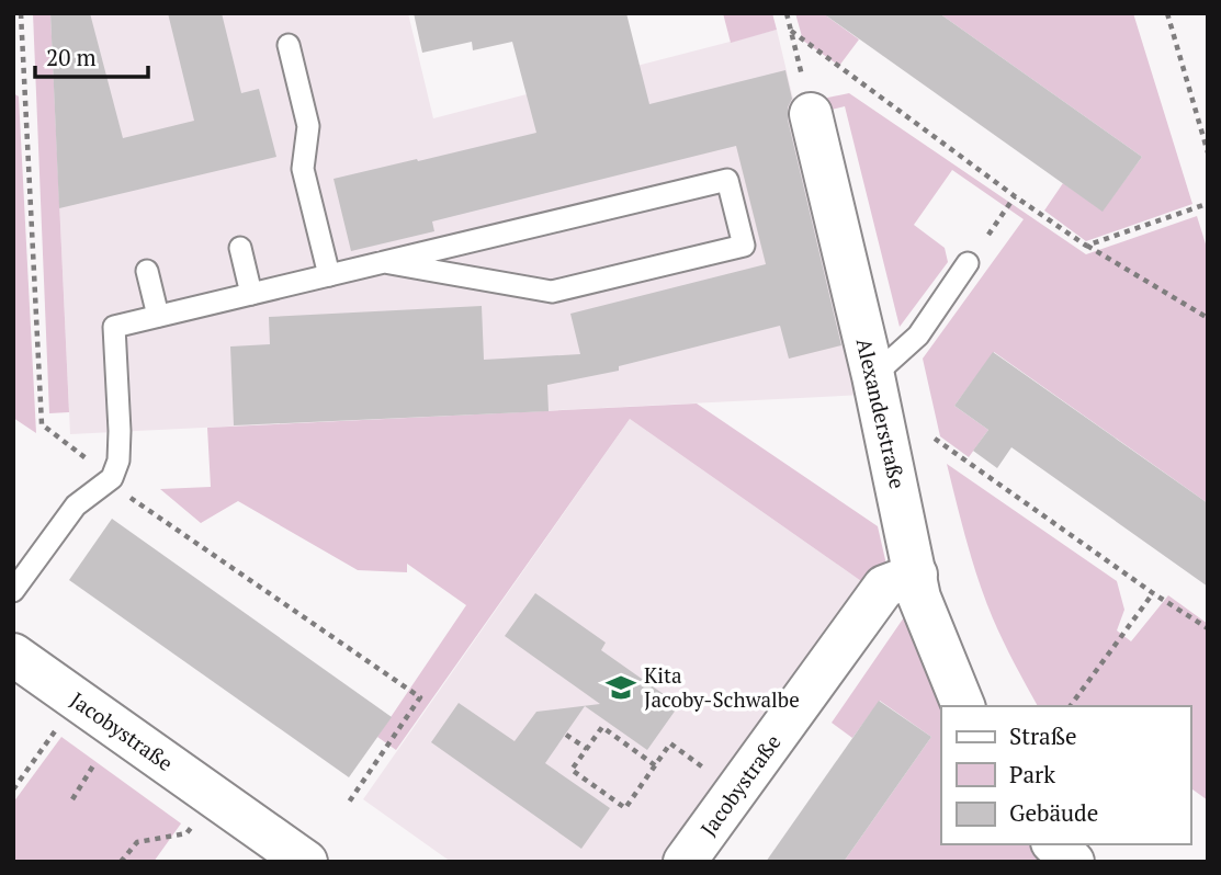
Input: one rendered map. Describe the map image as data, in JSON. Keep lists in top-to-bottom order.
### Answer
{
  "streets": {
    "street": ["Alexanderstraße", "Jacobystraße"]
  },
  "crossings": [
    ["Alexanderstraße", "Jacobystraße"]
  ],
  "places": {
    "school or university": ["Kita Jacoby-Schwalbe"]
  },
  "legend": ["Straße", "Park", "Gebäude"],
  "scale_bar": "20 m"
}
